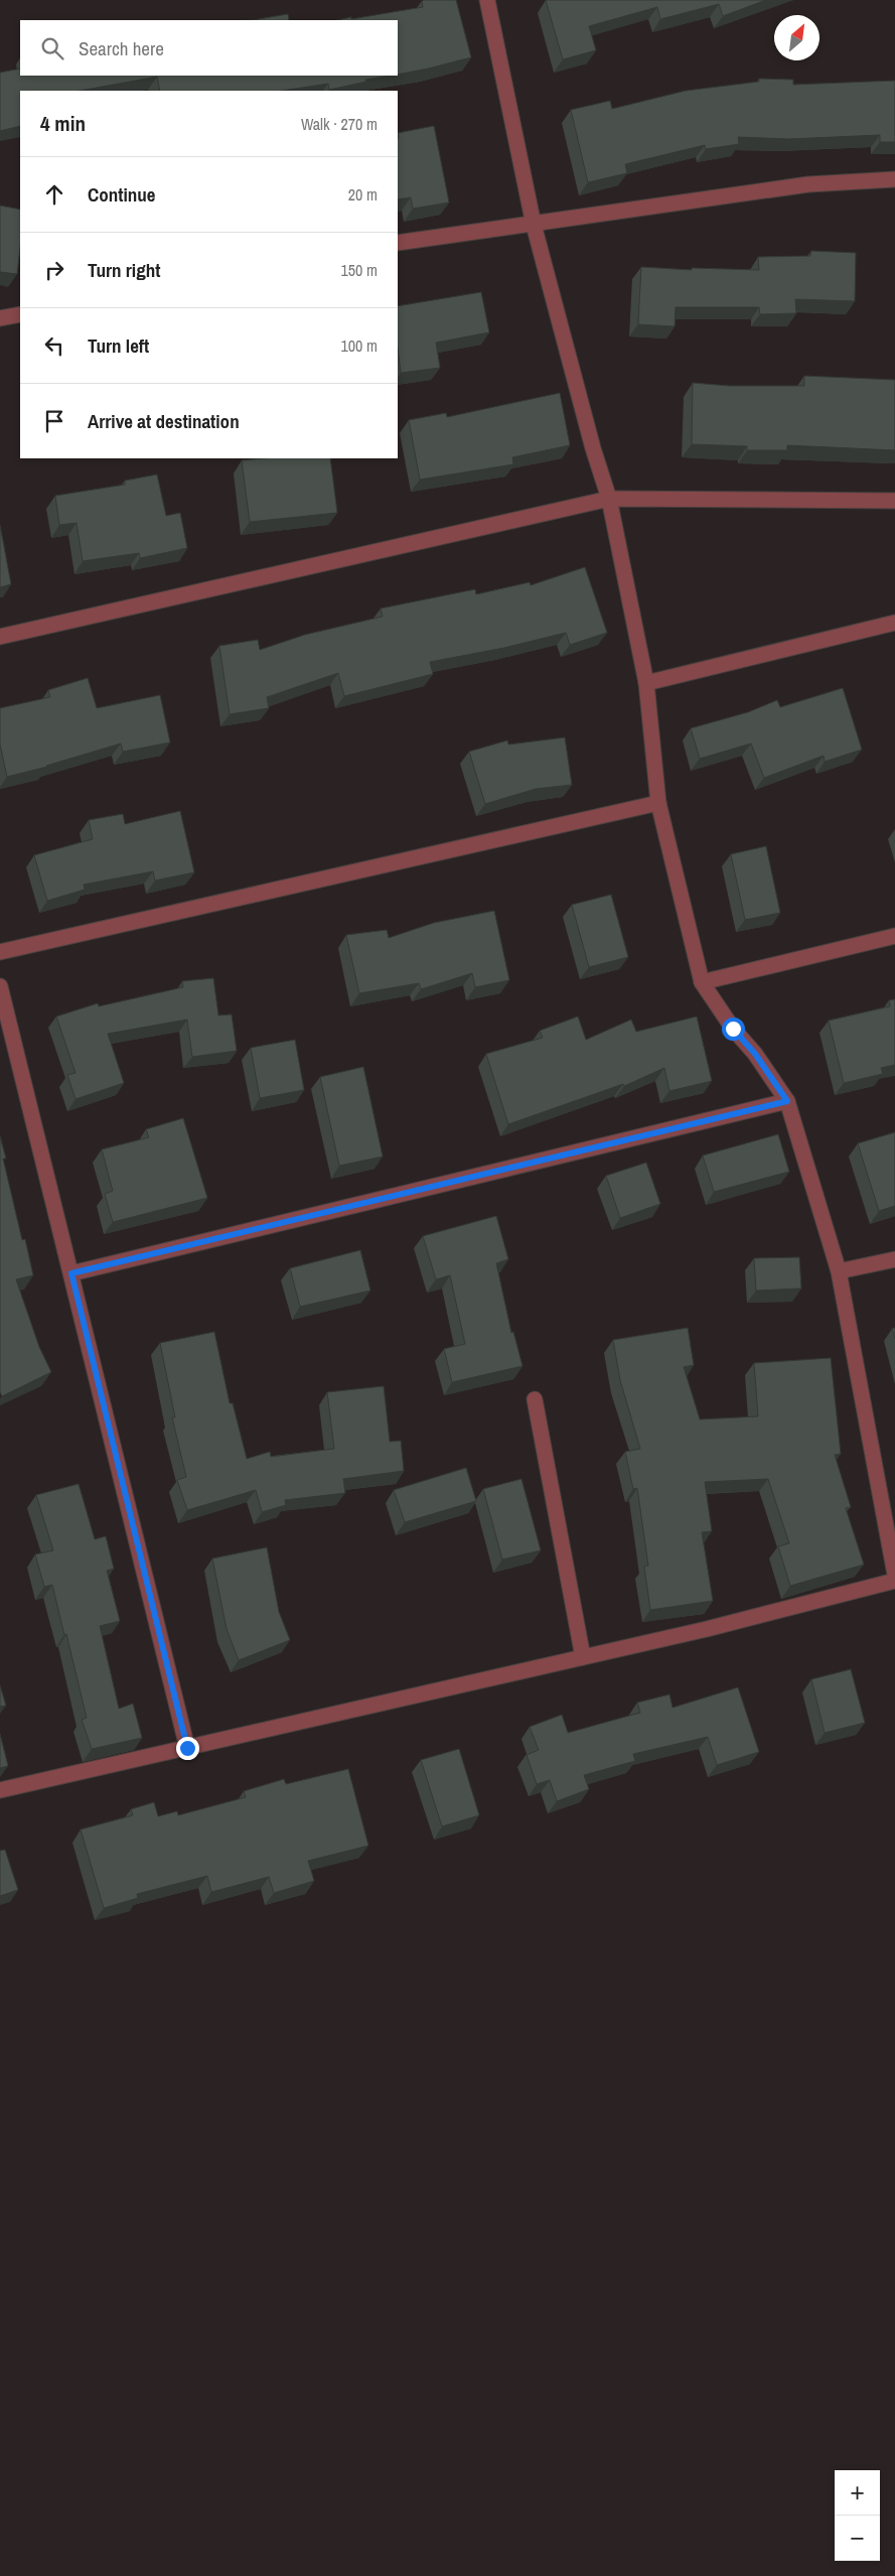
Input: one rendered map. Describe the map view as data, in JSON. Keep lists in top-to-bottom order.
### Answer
{
  "north": "top right",
  "page": {
    "search": "Search here",
    "heading": ["4 min", "Walk · 270 m"],
    "list": [
      ["Continue", "20 m"],
      ["Turn right", "150 m"],
      ["Turn left", "100 m"],
      "Arrive at destination"
    ],
    "map_buttons": ["+", "−"]
  }
}
